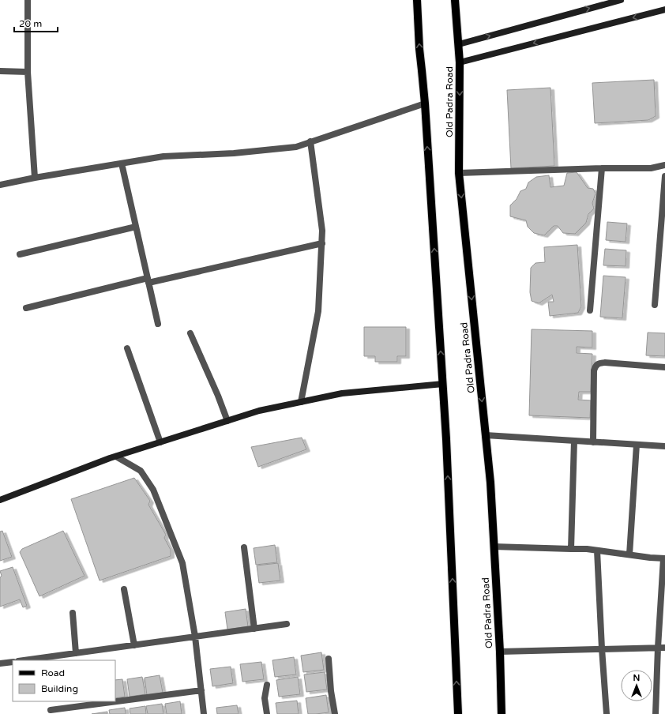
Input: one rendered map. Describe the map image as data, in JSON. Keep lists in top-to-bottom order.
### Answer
{
  "streets": {
    "main road": ["Old Padra Road"]
  },
  "legend": ["Road", "Building"],
  "scale_bar": "20 m",
  "north": "top"
}
